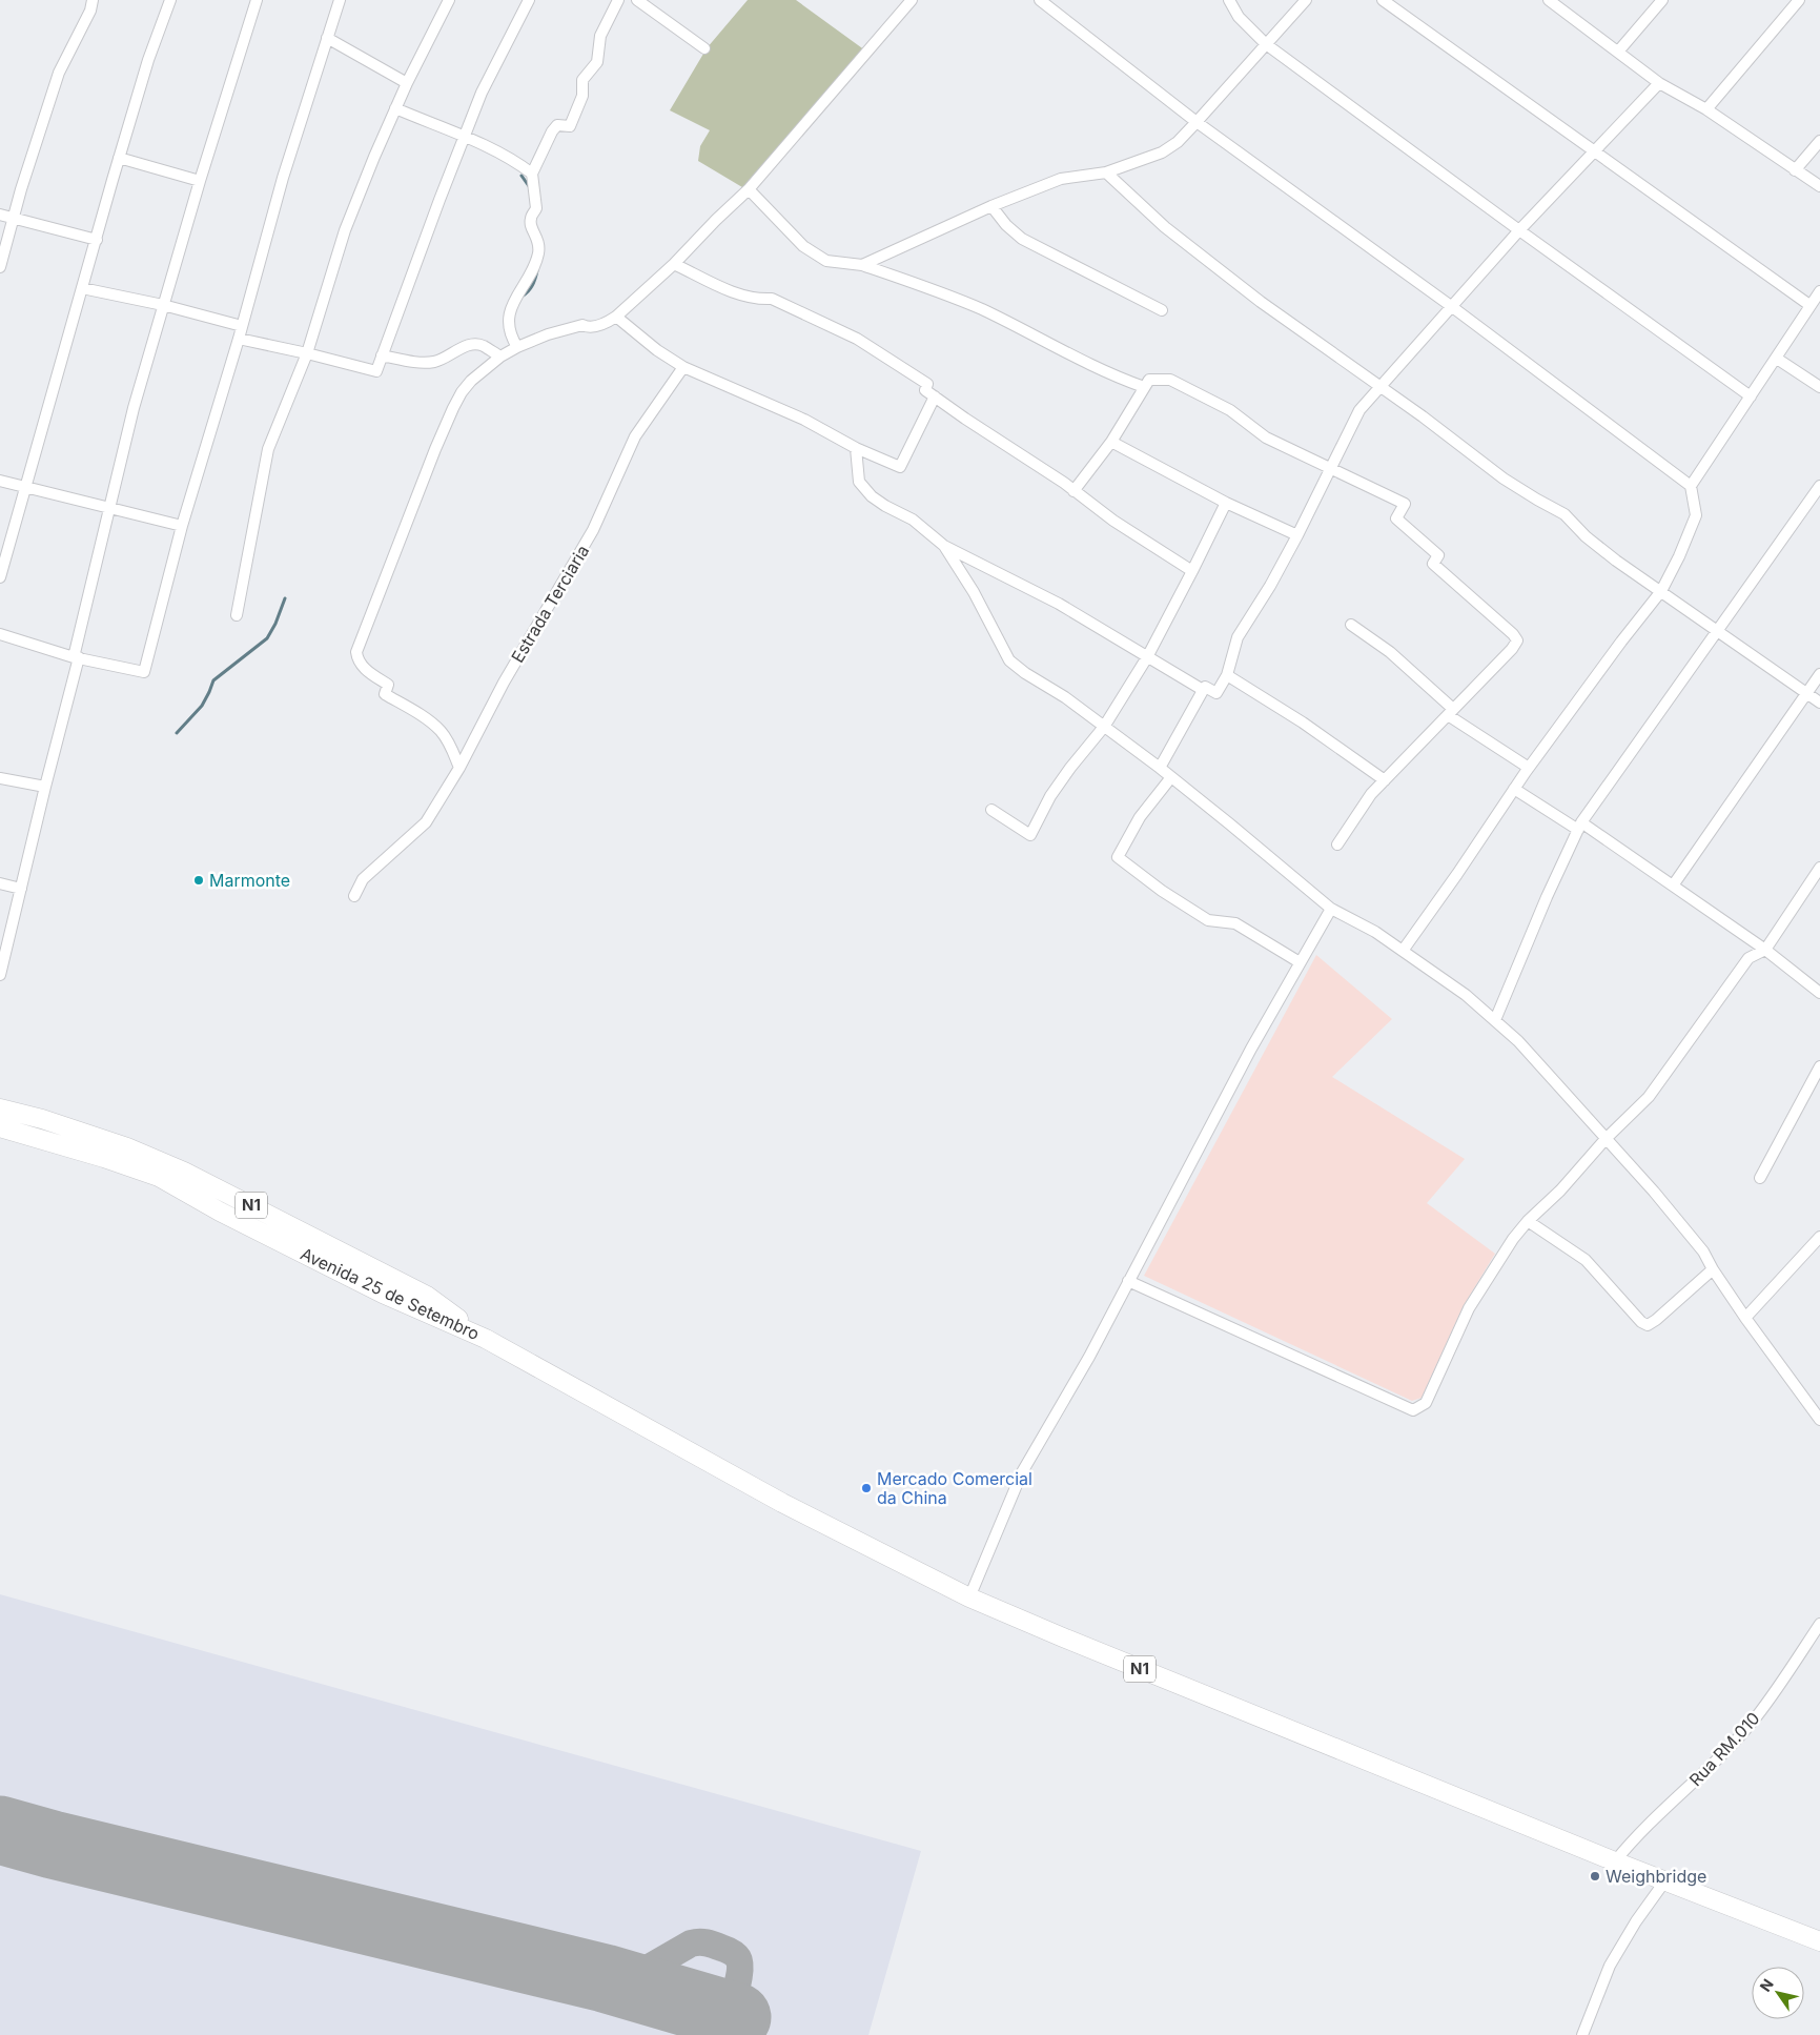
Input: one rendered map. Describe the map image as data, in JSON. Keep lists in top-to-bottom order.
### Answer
{
  "streets": {
    "highway": ["N1", "Avenida 25 de Setembro"],
    "street": ["Estrada Terciaria", "Rua RM.010"]
  },
  "crossings": [
    ["N1", "Avenida 25 de Setembro"],
    ["N1", "Rua RM.010"]
  ],
  "places": ["Marmonte", "Mercado Comercial da China", "Weighbridge"],
  "north": "top left"
}
